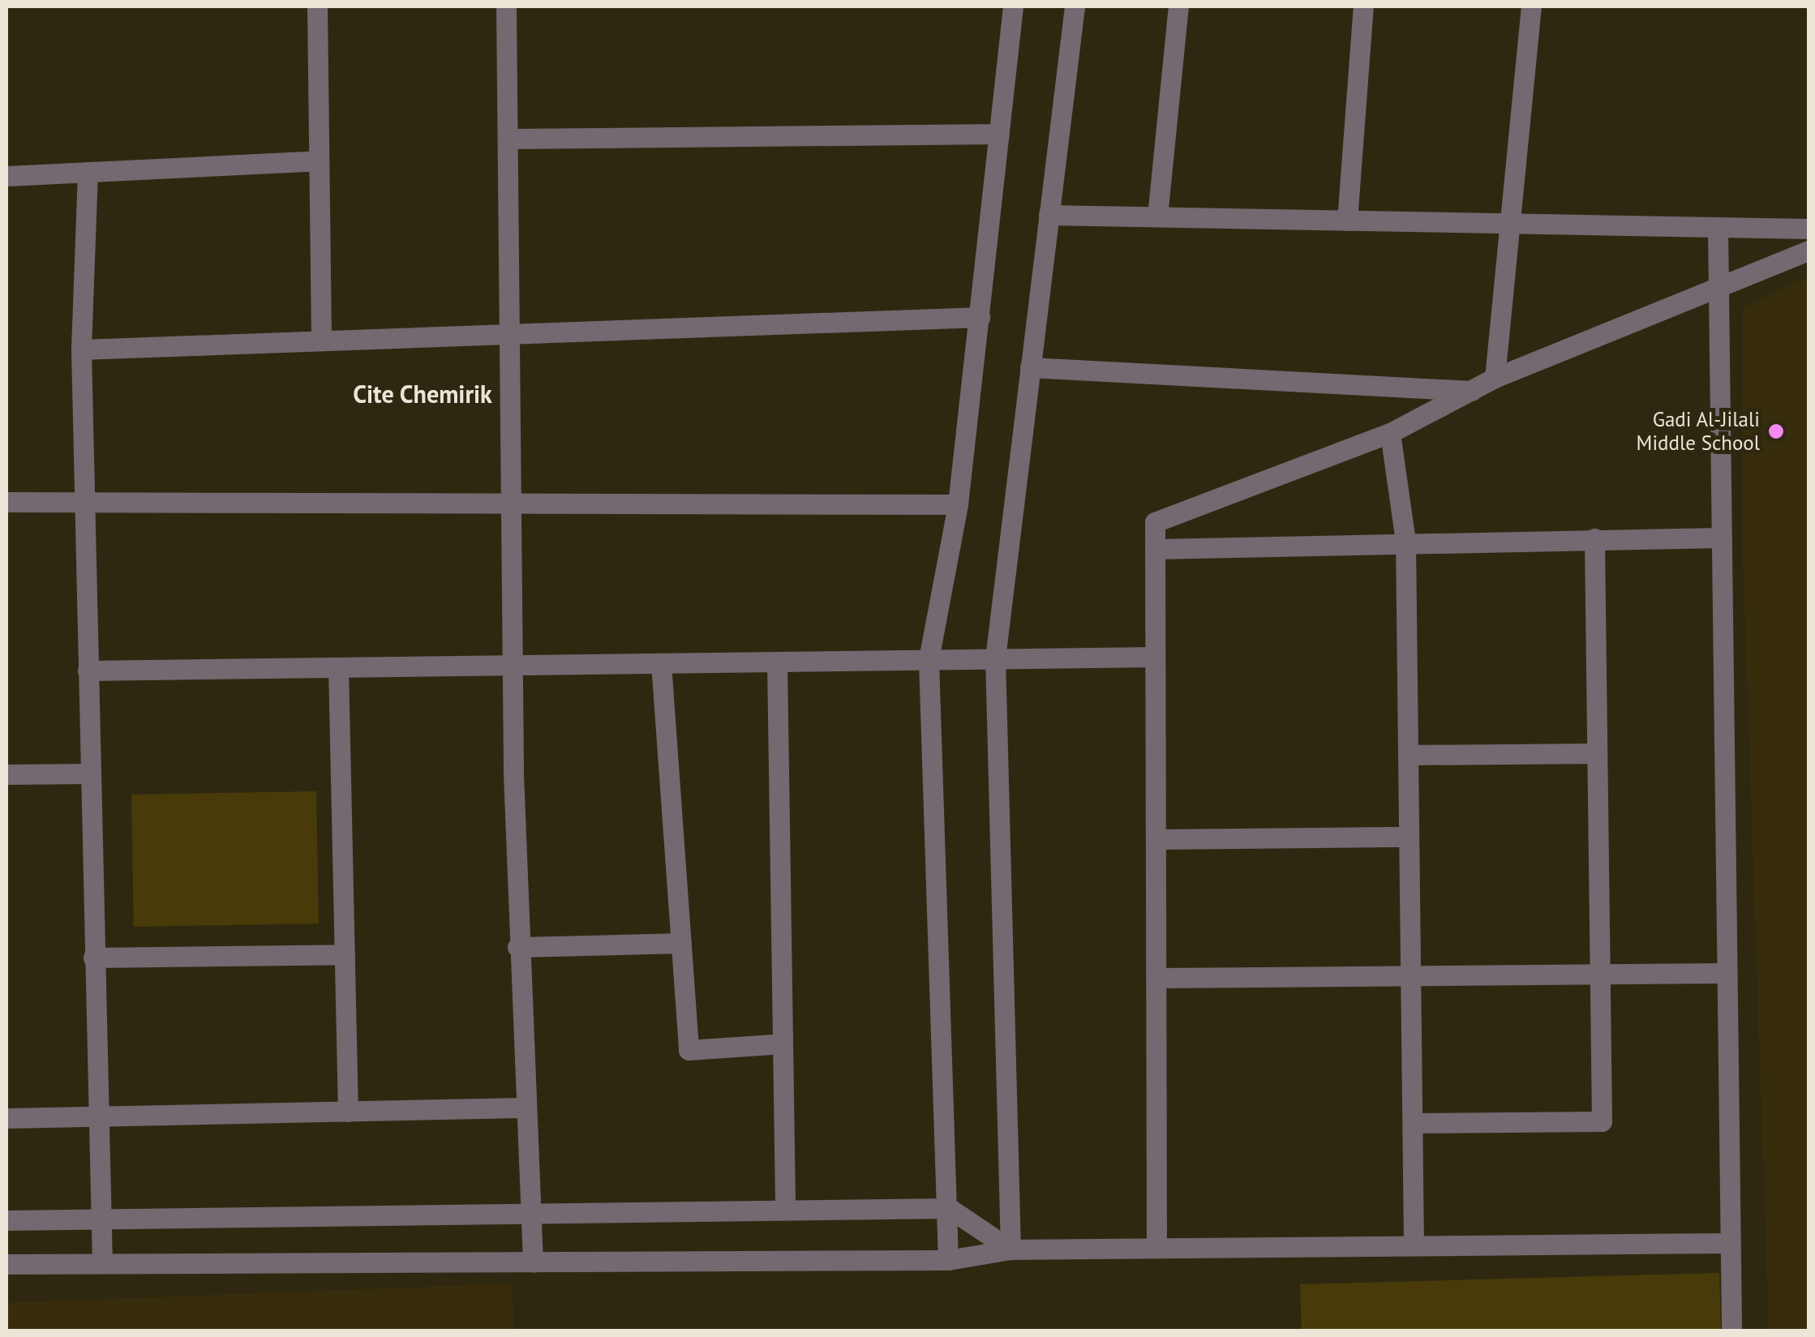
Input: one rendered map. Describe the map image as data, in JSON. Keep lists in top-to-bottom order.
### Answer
{
  "districts": ["Cite Chemirik"],
  "places": ["Gadi Al-Jilali Middle School"]
}
